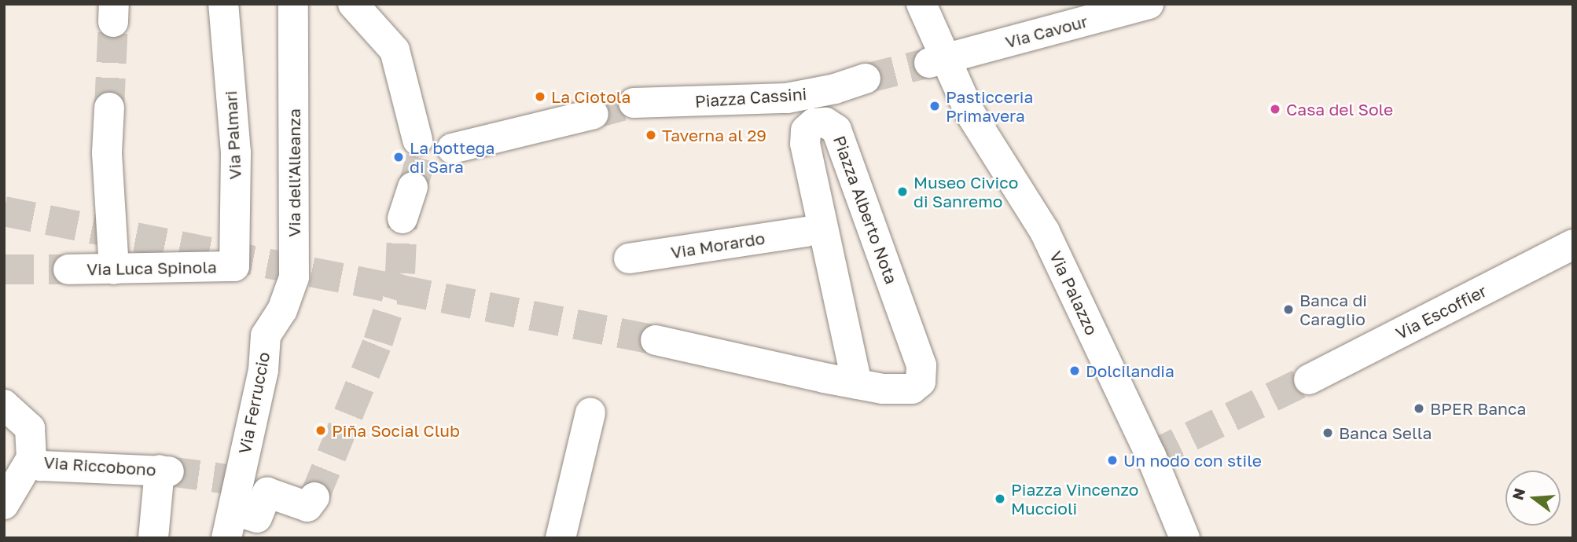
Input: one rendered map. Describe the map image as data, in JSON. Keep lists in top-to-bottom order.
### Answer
{
  "streets": {
    "street": [
      "Via Cavour",
      "Piazza Cassini",
      "Via Palmari",
      "Via dell'Alleanza",
      "Piazza Alberto Nota",
      "Via Morardo",
      "Via Luca Spinola",
      "Via Palazzo",
      "Via Escoffier",
      "Via Ferruccio",
      "Via Riccobono"
    ]
  },
  "crossings": [
    ["Via Cavour", "Via Palazzo"],
    ["Via Palmari", "Via Luca Spinola"],
    ["Via dell'Alleanza", "Via Ferruccio"]
  ],
  "places": [
    "La Ciotola",
    "Pasticceria Primavera",
    "Casa del Sole",
    "Taverna al 29",
    "La bottega di Sara",
    "Museo Civico di Sanremo",
    "Banca di Caraglio",
    "Dolcilandia",
    "BPER Banca",
    "Piña Social Club",
    "Banca Sella",
    "Un nodo con stile",
    "Piazza Vincenzo Muccioli"
  ],
  "north": "left"
}
